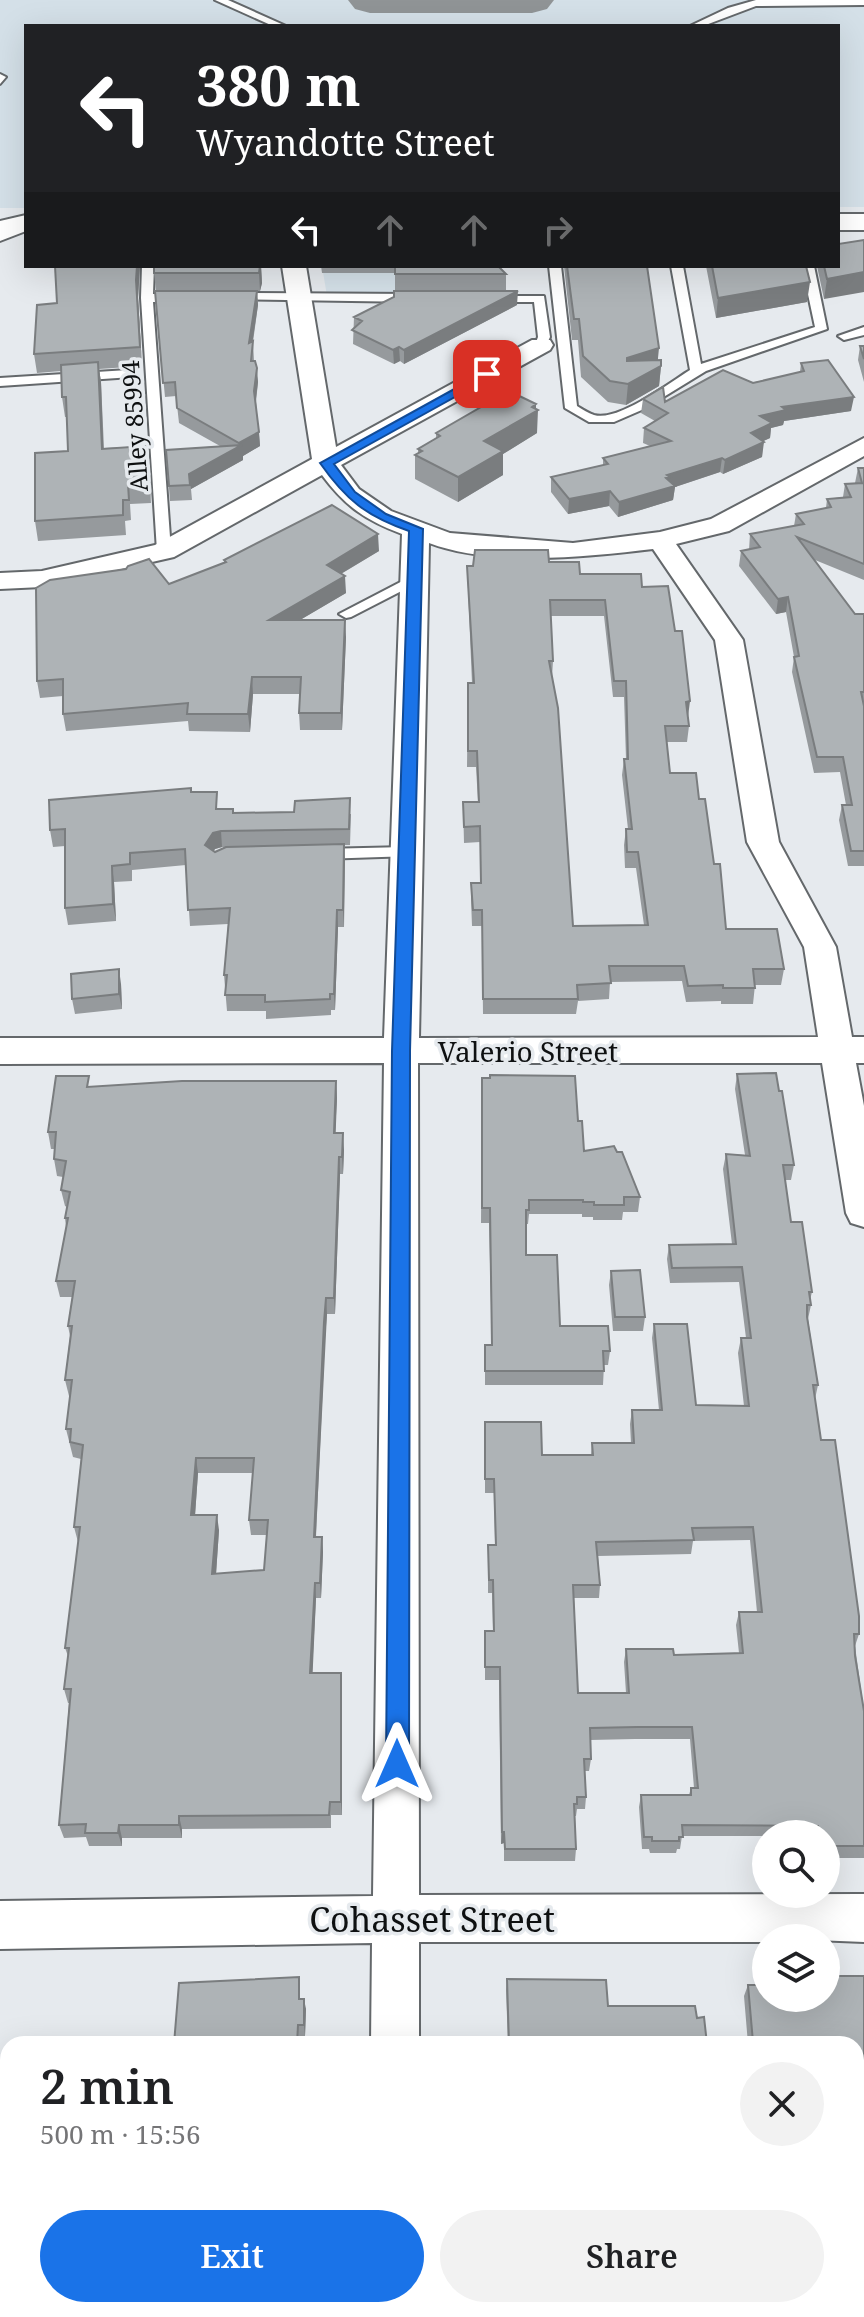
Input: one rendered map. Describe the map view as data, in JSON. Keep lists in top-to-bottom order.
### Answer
{
  "streets": {
    "street": ["Valerio Street", "Cohasset Street"],
    "lane": ["Alley 85994"]
  },
  "page": {
    "turn": ["380 m", "Wyandotte Street"],
    "heading": ["2 min", "500 m · 15:56"],
    "buttons": ["Exit", "Share"]
  }
}
